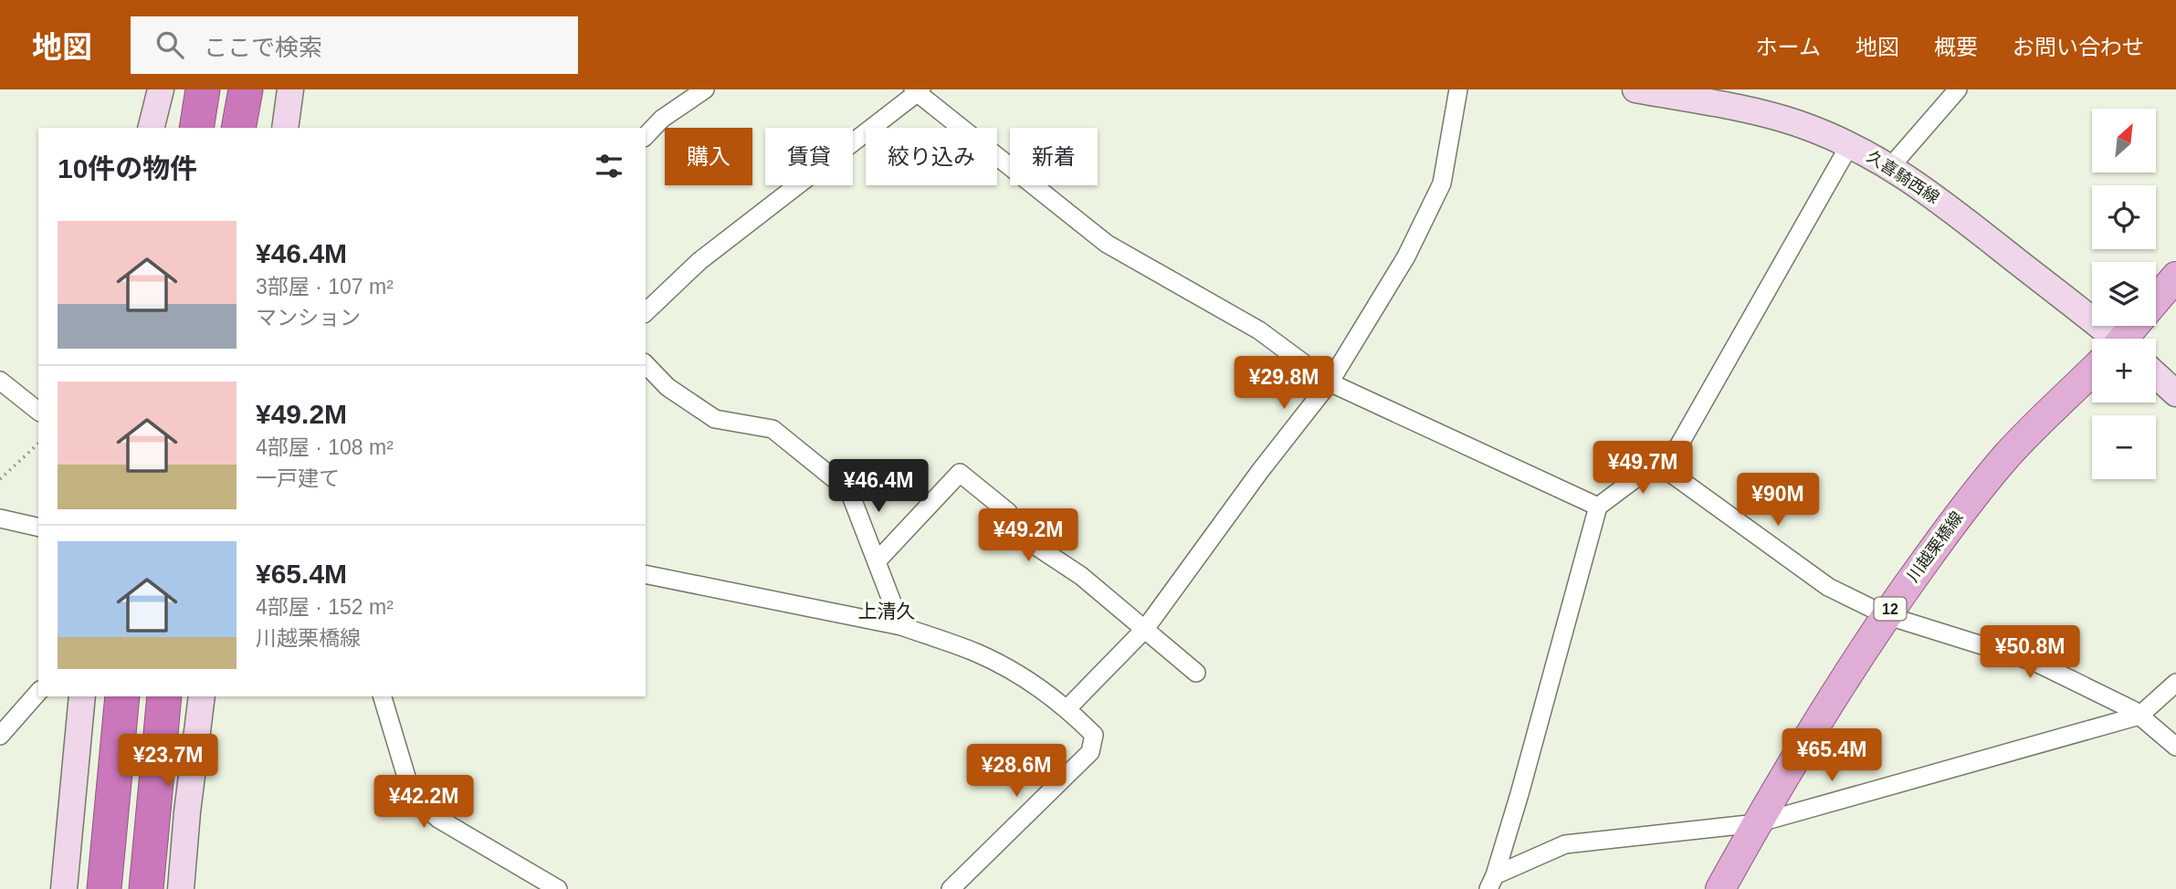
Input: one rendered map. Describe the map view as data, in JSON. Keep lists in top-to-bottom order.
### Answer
{
  "streets": {
    "main road": ["久喜騎西線", "川越栗橋線", "12"]
  },
  "districts": ["上清久"],
  "north": "top right",
  "page": {
    "header": "地図",
    "search": "ここで検索",
    "nav": [
      "ホーム",
      "地図",
      "概要",
      "お問い合わせ"
    ],
    "map_buttons": ["+", "−"],
    "chip": [
      "購入",
      "賃貸",
      "絞り込み",
      "新着"
    ],
    "heading": "10件の物件",
    "list": [
      {
        "name": "¥46.4M",
        "note": "3部屋 · 107 m² · マンション"
      },
      {
        "name": "¥49.2M",
        "note": "4部屋 · 108 m² · 一戸建て"
      },
      {
        "name": "¥65.4M",
        "note": "4部屋 · 152 m² · 川越栗橋線"
      }
    ],
    "price": [
      "¥29.8M",
      "¥49.7M",
      "¥46.4M",
      "¥90M",
      "¥49.2M",
      "¥50.8M",
      "¥65.4M",
      "¥23.7M",
      "¥28.6M",
      "¥42.2M"
    ]
  }
}
